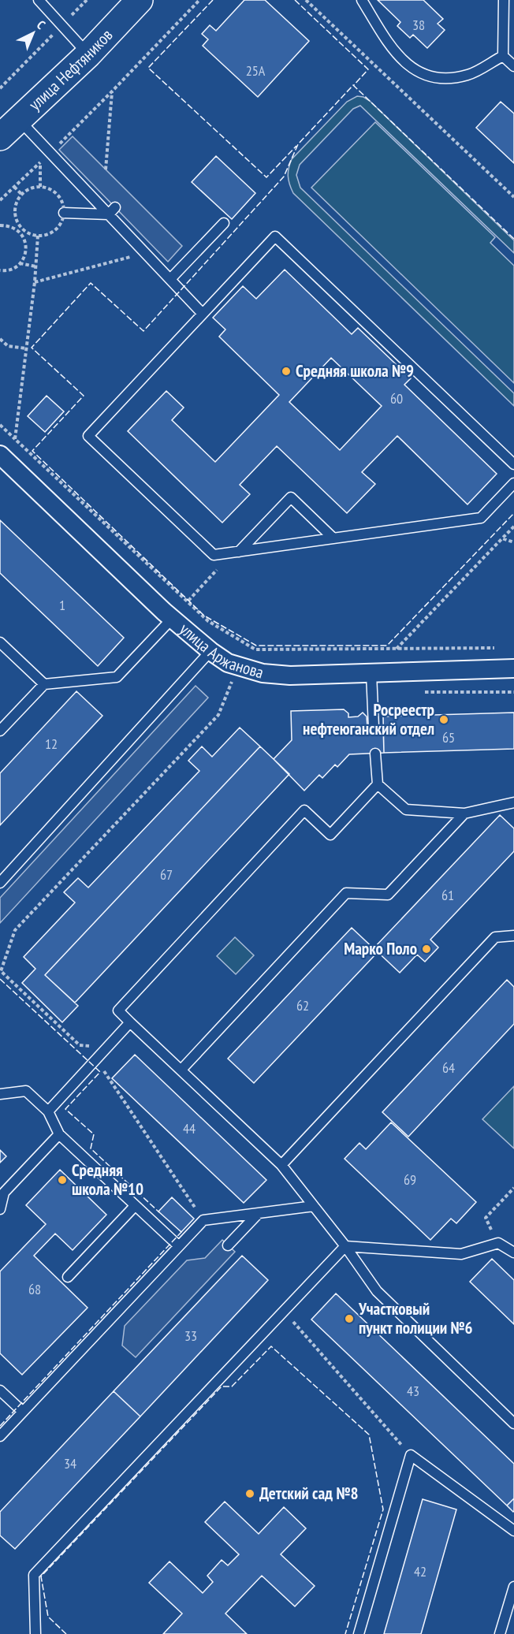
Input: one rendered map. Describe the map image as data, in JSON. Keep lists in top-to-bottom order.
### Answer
{
  "streets": {
    "main road": ["улица Нефтяников"],
    "street": ["улица Аржанова"]
  },
  "places": [
    "Средняя школа №9",
    "Росреестр нефтеюганский отдел",
    "Марко Поло",
    "Средняя школа №10",
    "Участковый пункт полиции №6",
    "Детский сад №8"
  ],
  "house_numbers": [
    "38",
    "25А",
    "60",
    "1",
    "65",
    "12",
    "67",
    "61",
    "62",
    "64",
    "44",
    "69",
    "68",
    "33",
    "43",
    "34",
    "42"
  ],
  "north": "top right"
}
